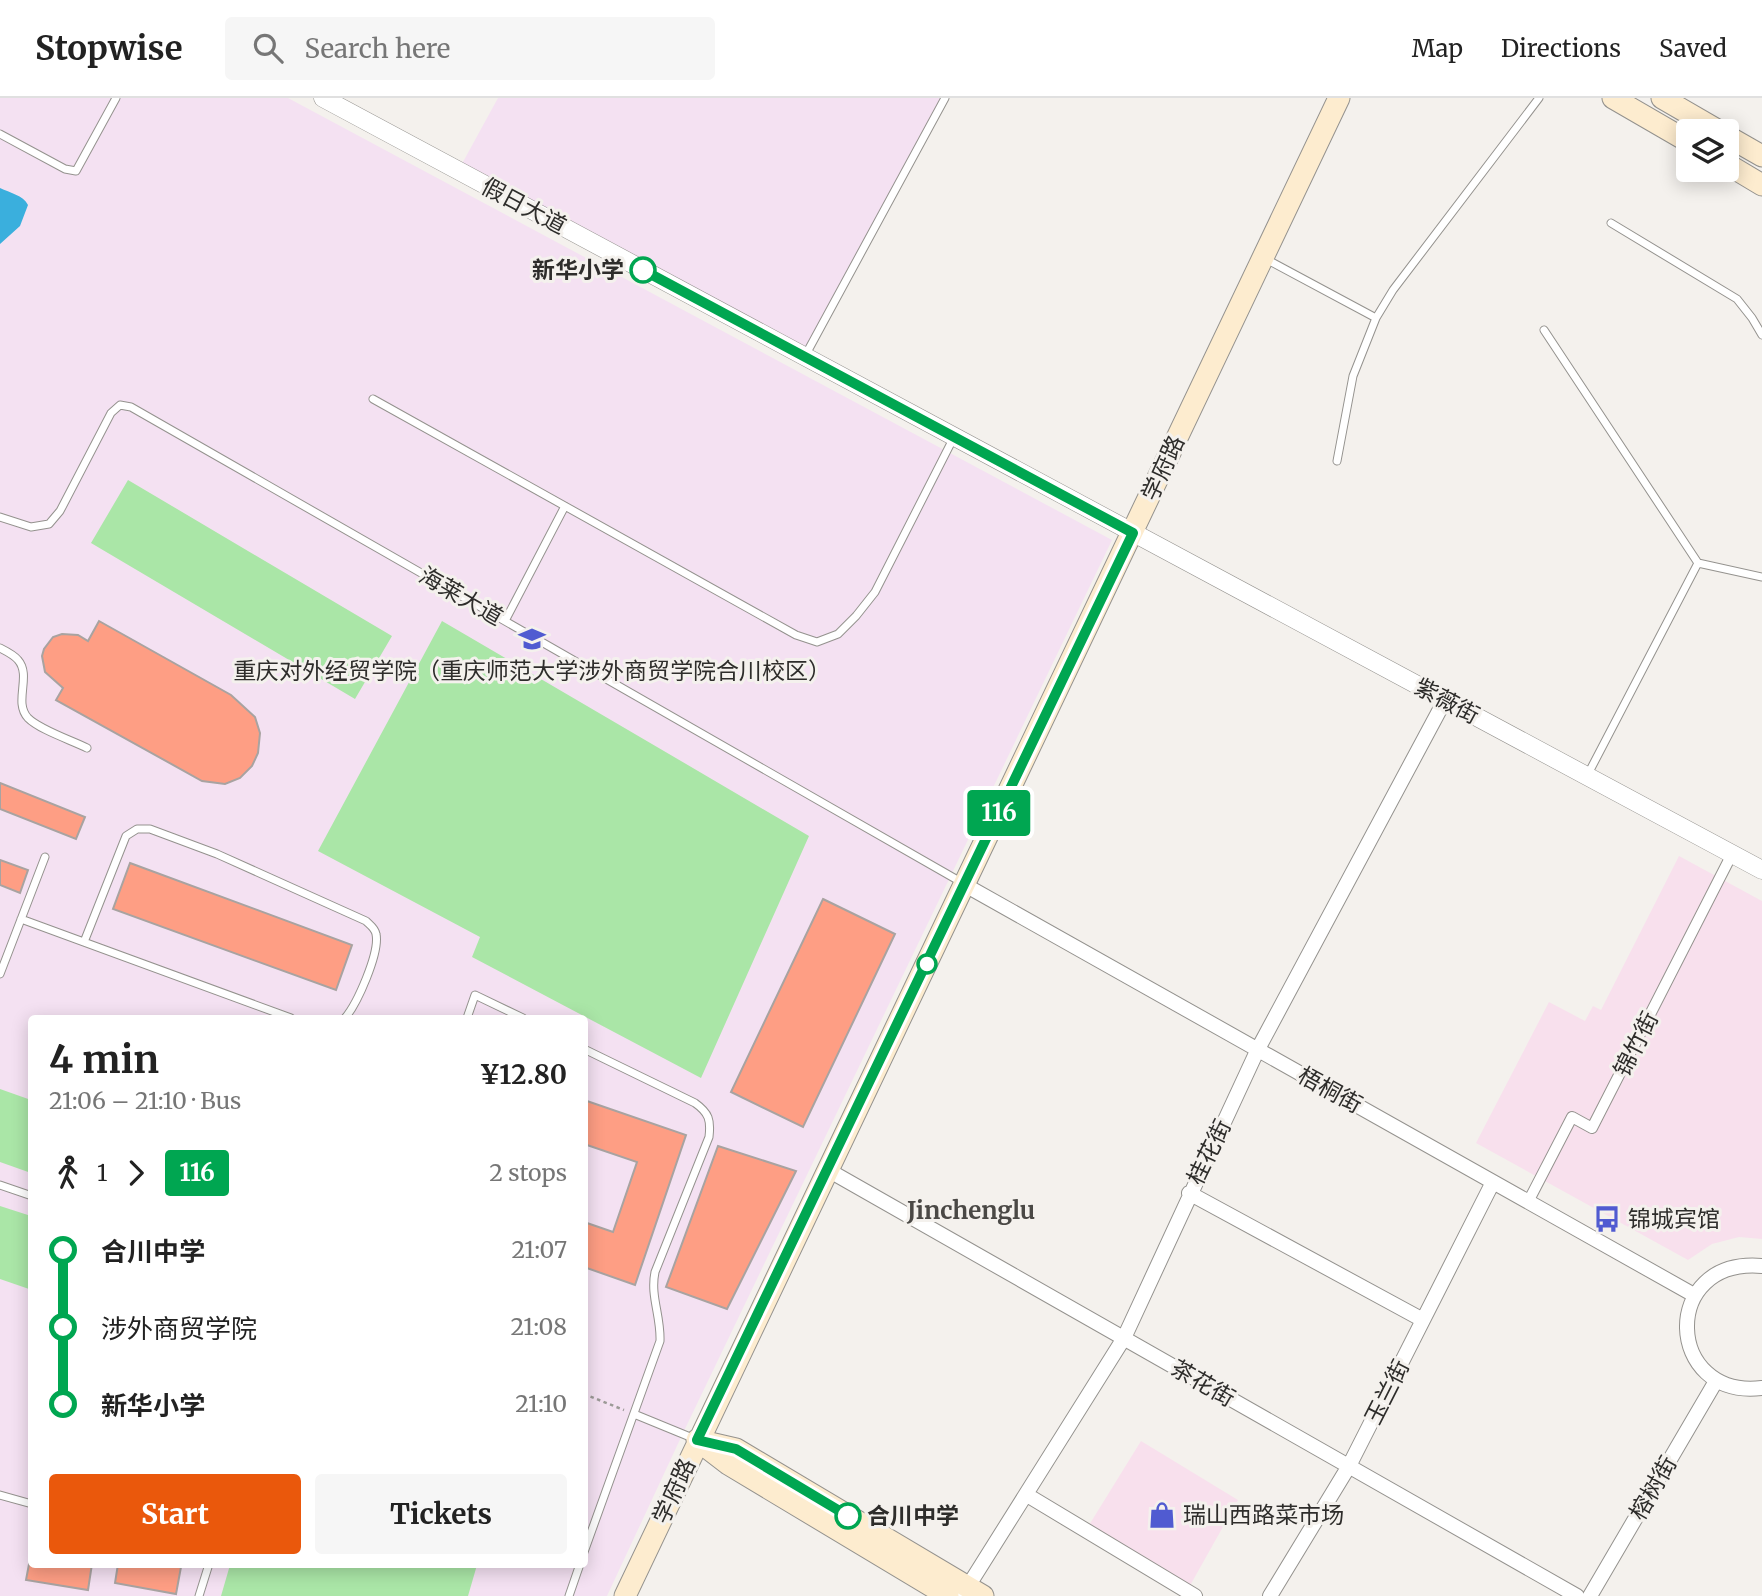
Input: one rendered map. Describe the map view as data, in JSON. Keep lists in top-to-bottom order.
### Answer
{
  "streets": {
    "main road": ["学府路"],
    "street": [
      "假日大道",
      "紫薇街",
      "锦竹街",
      "梧桐街",
      "桂花街",
      "茶花街",
      "玉兰街",
      "榕树街"
    ],
    "lane": ["海莱大道"]
  },
  "crossings": [
    ["假日大道", "学府路"],
    ["假日大道", "紫薇街"],
    ["学府路", "海莱大道"],
    ["学府路", "紫薇街"],
    ["学府路", "梧桐街"],
    ["学府路", "茶花街"],
    ["海莱大道", "梧桐街"],
    ["紫薇街", "锦竹街"],
    ["紫薇街", "桂花街"],
    ["锦竹街", "梧桐街"],
    ["梧桐街", "桂花街"],
    ["梧桐街", "玉兰街"],
    ["桂花街", "茶花街"],
    ["茶花街", "玉兰街"]
  ],
  "districts": ["Jinchenglu"],
  "places": {
    "other": ["新华小学", "合川中学"],
    "school or university": ["重庆对外经贸学院（重庆师范大学涉外商贸学院合川校区）"],
    "bus stop": ["锦城宾馆"],
    "shop": ["瑞山西路菜市场"]
  },
  "lines": ["bus line 116"],
  "page": {
    "header": "Stopwise",
    "search": "Search here",
    "nav": ["Map", "Directions", "Saved"],
    "on_map": "116",
    "heading": ["4 min", "21:06 – 21:10 · Bus", "¥12.80"],
    "legs": ["1", "116", "2 stops"],
    "list": [
      {
        "name": "合川中学",
        "value": "21:07"
      },
      {
        "name": "涉外商贸学院",
        "value": "21:08"
      },
      {
        "name": "新华小学",
        "value": "21:10"
      }
    ],
    "buttons": ["Start", "Tickets"]
  }
}
